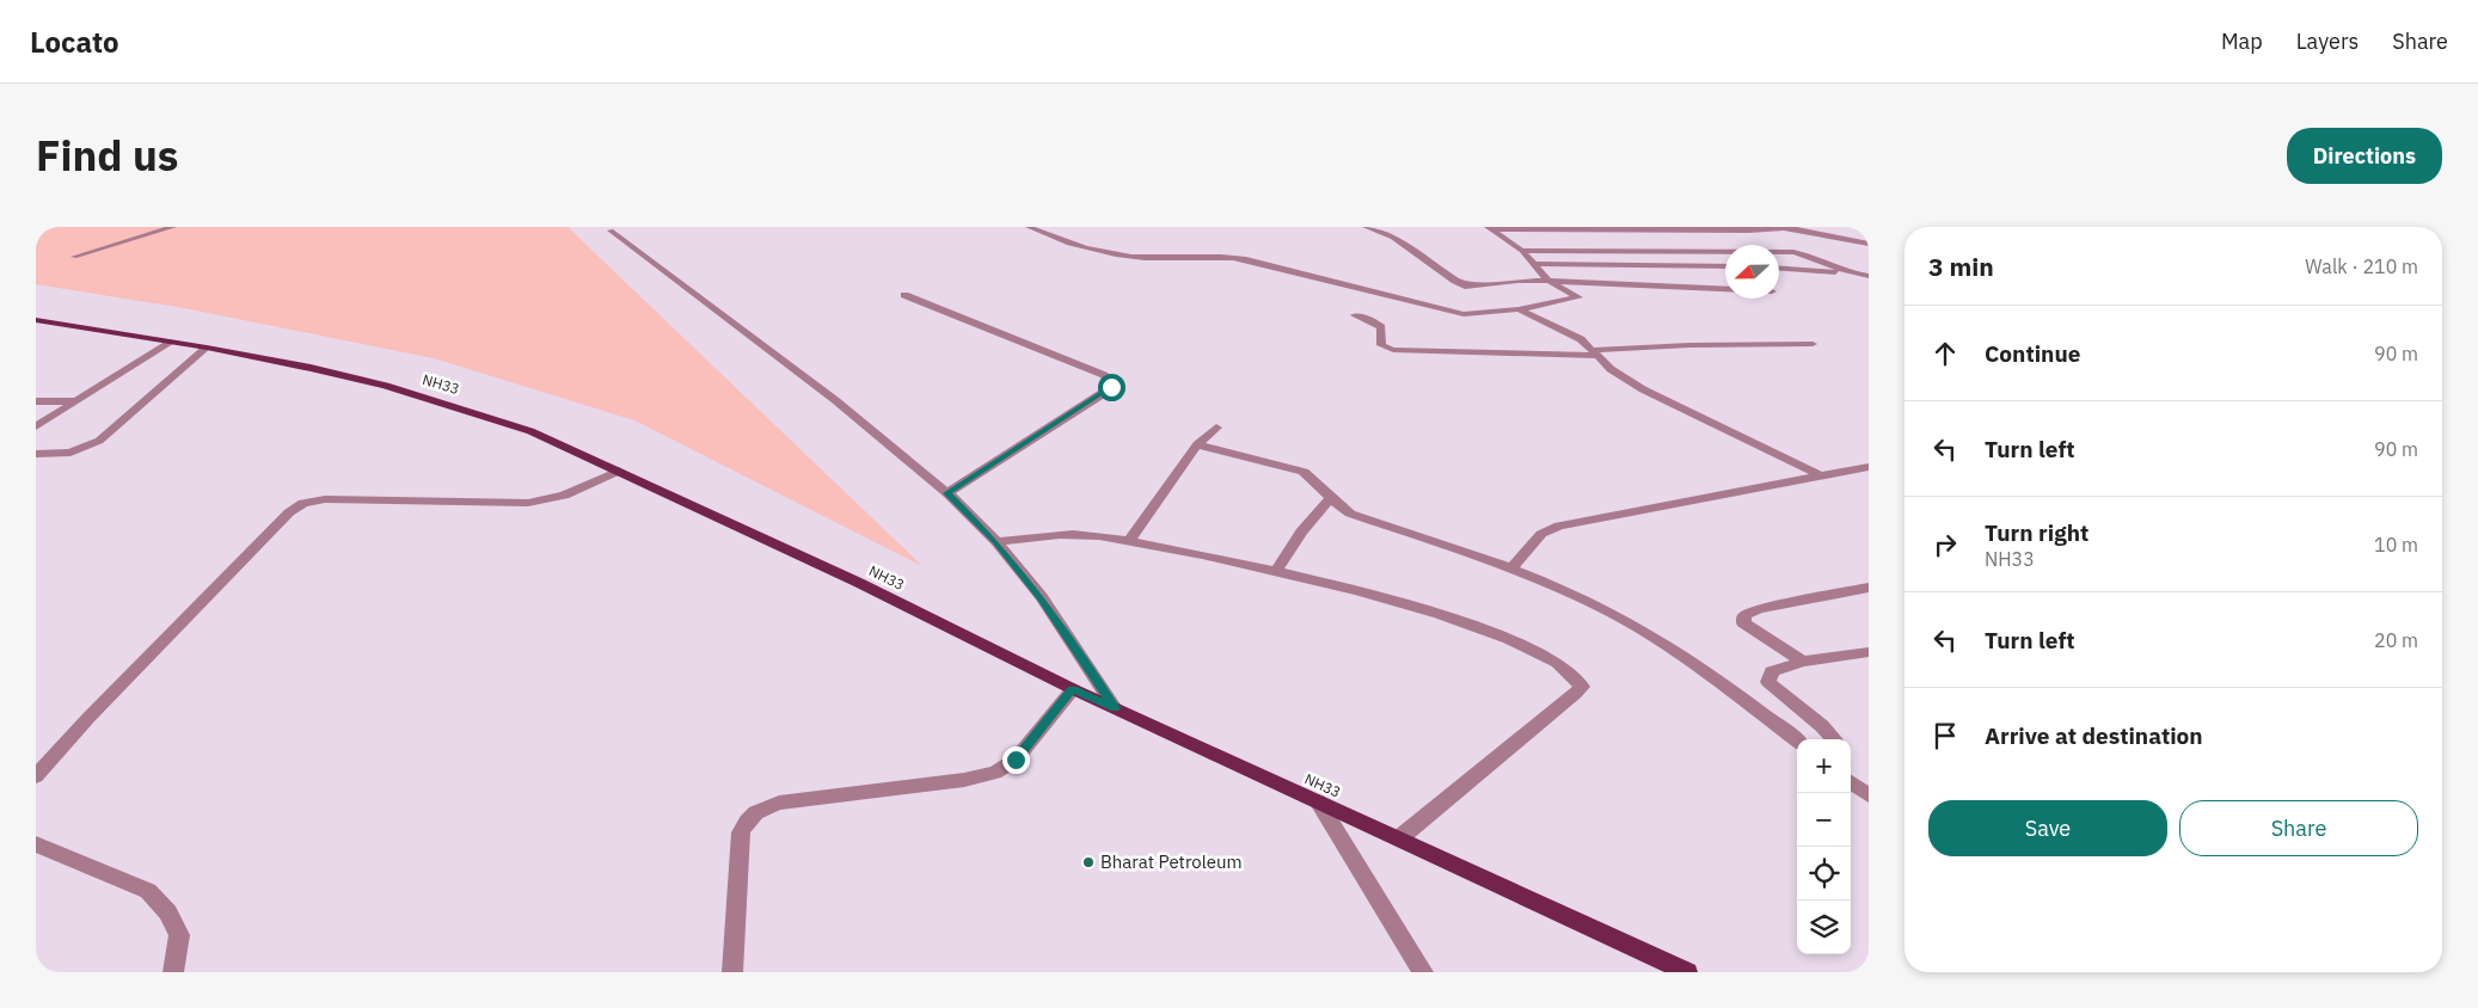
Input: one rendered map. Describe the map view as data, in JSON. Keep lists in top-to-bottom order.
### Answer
{
  "streets": {
    "main road": ["NH33"]
  },
  "places": ["Bharat Petroleum"],
  "north": "left",
  "page": {
    "header": "Locato",
    "nav": ["Map", "Layers", "Share"],
    "title": "Find us",
    "buttons": [
      "Directions",
      ["Save", "Share"]
    ],
    "heading": ["3 min", "Walk · 210 m"],
    "list": [
      ["Continue", "90 m"],
      ["Turn left", "90 m"],
      ["Turn right", "NH33", "10 m"],
      ["Turn left", "20 m"],
      "Arrive at destination"
    ],
    "map_buttons": ["+", "−"]
  }
}
